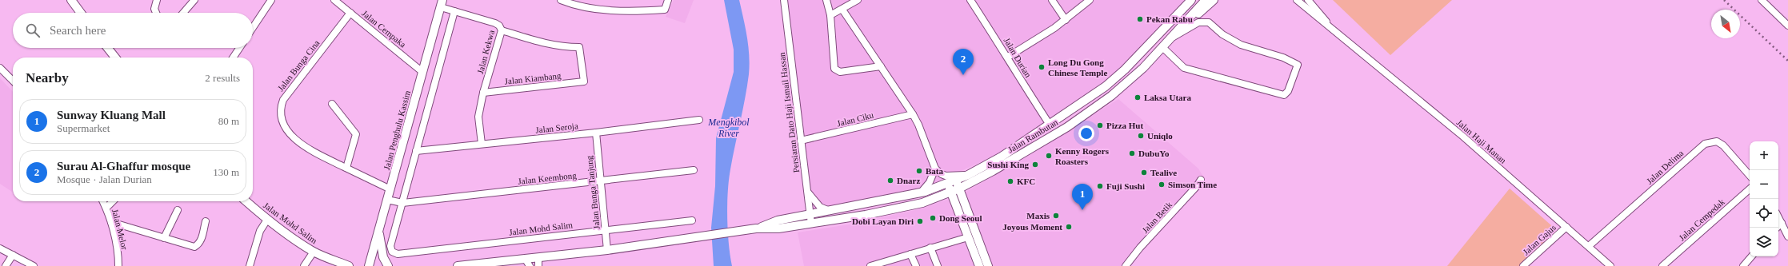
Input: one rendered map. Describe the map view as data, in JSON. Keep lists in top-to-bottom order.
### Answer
{
  "streets": {
    "street": [
      "Jalan Cempaka",
      "Jalan Kekwa",
      "Jalan Durian",
      "Jalan Bunga Cina",
      "Jalan Kiambang",
      "Persiaran Dato Haji Ismail Hassan",
      "Jalan Ciku",
      "Jalan Seroja",
      "Jalan Penghulu Kassim",
      "Jalan Rambutan",
      "Jalan Haji Manan",
      "Jalan Delima",
      "Jalan Keembong",
      "Jalan Bunga Tanjung",
      "Jalan Betik",
      "Jalan Cempedak",
      "Jalan Mohd Salim",
      "Jalan Melor",
      "Jalan Gajus"
    ]
  },
  "crossings": [
    ["Jalan Cempaka", "Jalan Bunga Cina"],
    ["Jalan Cempaka", "Jalan Penghulu Kassim"],
    ["Jalan Kekwa", "Jalan Kiambang"],
    ["Jalan Kekwa", "Jalan Seroja"],
    ["Jalan Kekwa", "Jalan Penghulu Kassim"],
    ["Jalan Durian", "Jalan Rambutan"],
    ["Jalan Bunga Cina", "Jalan Penghulu Kassim"],
    ["Persiaran Dato Haji Ismail Hassan", "Jalan Ciku"],
    ["Persiaran Dato Haji Ismail Hassan", "Jalan Rambutan"],
    ["Jalan Seroja", "Jalan Bunga Tanjung"],
    ["Jalan Penghulu Kassim", "Jalan Keembong"],
    ["Jalan Haji Manan", "Jalan Delima"],
    ["Jalan Haji Manan", "Jalan Gajus"],
    ["Jalan Keembong", "Jalan Bunga Tanjung"],
    ["Jalan Keembong", "Jalan Mohd Salim"],
    ["Jalan Bunga Tanjung", "Jalan Mohd Salim"]
  ],
  "water": ["Mengkibol River"],
  "places": [
    "Pekan Rabu",
    "Long Du Gong Chinese Temple",
    "Laksa Utara",
    "Pizza Hut",
    "Uniqlo",
    "DubuYo",
    "Kenny Rogers Roasters",
    "Sushi King",
    "Bata",
    "Tealive",
    "Dnarz",
    "KFC",
    "Simson Time",
    "Fuji Sushi",
    "Maxis",
    "Dong Seoul",
    "Dobi Layan Diri",
    "Joyous Moment"
  ],
  "north": "bottom right",
  "page": {
    "search": "Search here",
    "pins": ["2", "1"],
    "heading": ["Nearby", "2 results"],
    "list": [
      {
        "mark": "1",
        "name": "Sunway Kluang Mall",
        "note": "Supermarket",
        "value": "80 m"
      },
      {
        "mark": "2",
        "name": "Surau Al-Ghaffur mosque",
        "note": "Mosque · Jalan Durian",
        "value": "130 m"
      }
    ],
    "map_buttons": ["+", "−"]
  }
}
